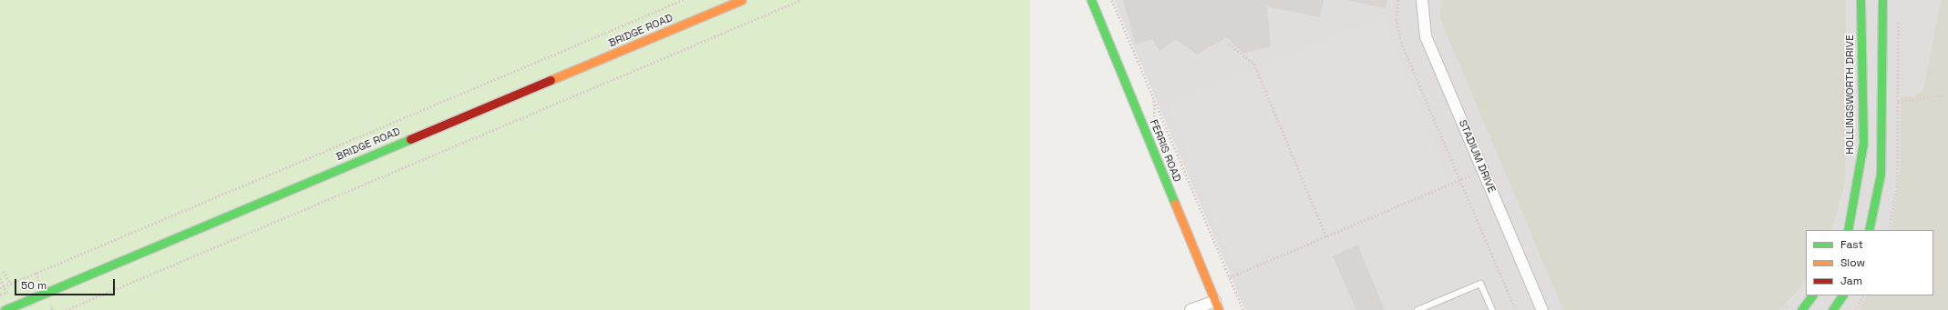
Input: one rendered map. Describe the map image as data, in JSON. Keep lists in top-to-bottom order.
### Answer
{
  "streets": {
    "street": [
      "BRIDGE ROAD",
      "HOLLINGSWORTH DRIVE",
      "FERRIS ROAD",
      "STADIUM DRIVE"
    ]
  },
  "legend": ["Fast", "Slow", "Jam"],
  "scale_bar": "50 m"
}
